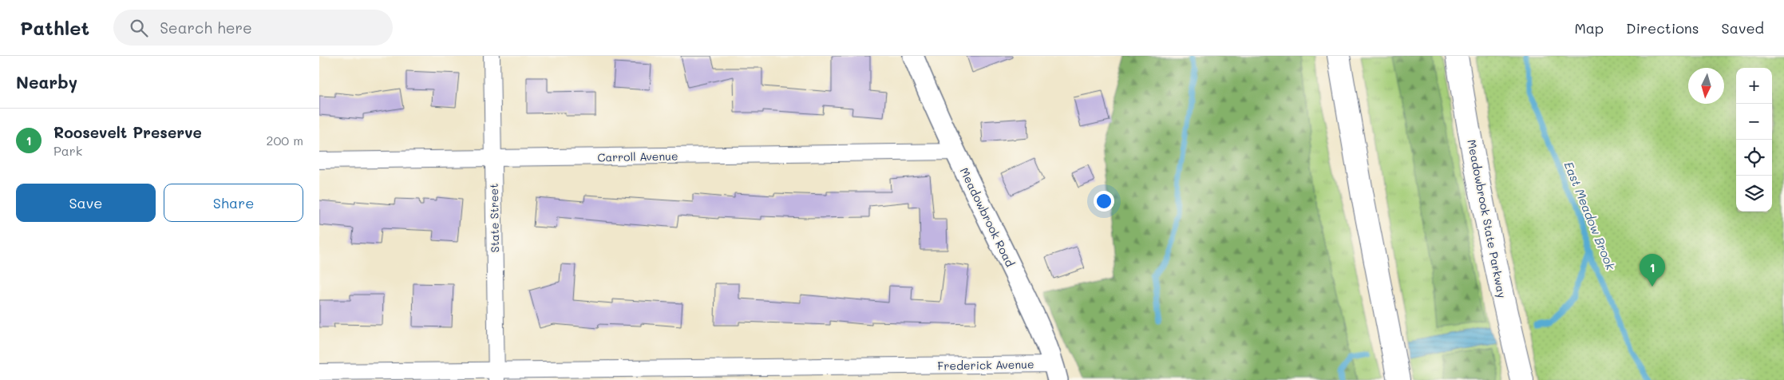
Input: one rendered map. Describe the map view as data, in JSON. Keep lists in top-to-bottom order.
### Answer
{
  "streets": {
    "highway": ["Meadowbrook State Parkway"],
    "street": [
      "Carroll Avenue",
      "Meadowbrook Road",
      "State Street",
      "Frederick Avenue"
    ]
  },
  "crossings": [
    ["Carroll Avenue", "Meadowbrook Road"],
    ["Carroll Avenue", "State Street"],
    ["Meadowbrook Road", "Frederick Avenue"],
    ["State Street", "Frederick Avenue"]
  ],
  "water": ["East Meadow Brook"],
  "north": "bottom",
  "page": {
    "header": "Pathlet",
    "search": "Search here",
    "nav": ["Map", "Directions", "Saved"],
    "heading": "Nearby",
    "map_buttons": ["+", "−"],
    "list": [
      {
        "mark": "1",
        "name": "Roosevelt Preserve",
        "note": "Park",
        "value": "200 m"
      }
    ],
    "buttons": ["Save", "Share"],
    "pins": "1"
  }
}
